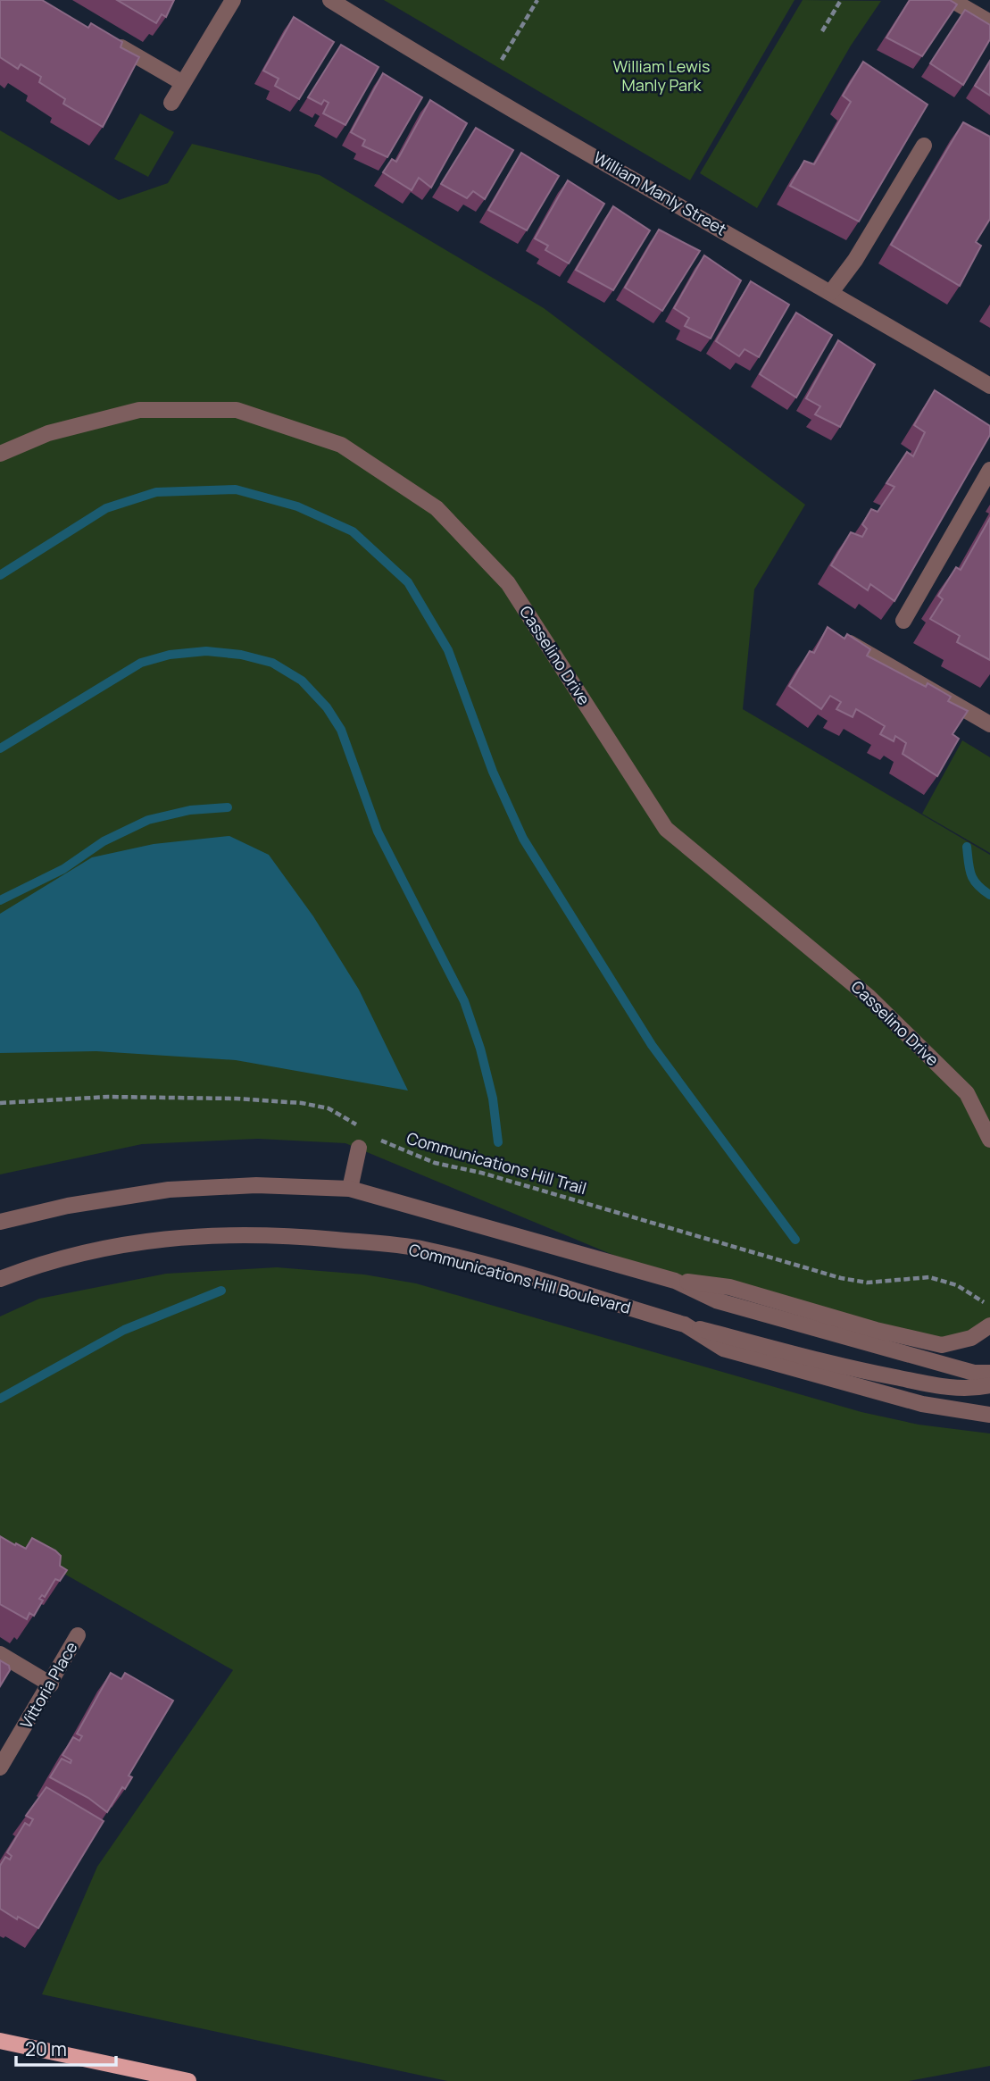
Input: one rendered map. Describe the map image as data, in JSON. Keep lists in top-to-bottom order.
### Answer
{
  "streets": {
    "street": [
      "William Manly Street",
      "Casselino Drive",
      "Communications Hill Boulevard",
      "Vittoria Place"
    ],
    "path": ["Communications Hill Trail"]
  },
  "parks": ["William Lewis Manly Park"],
  "scale_bar": "20 m"
}
